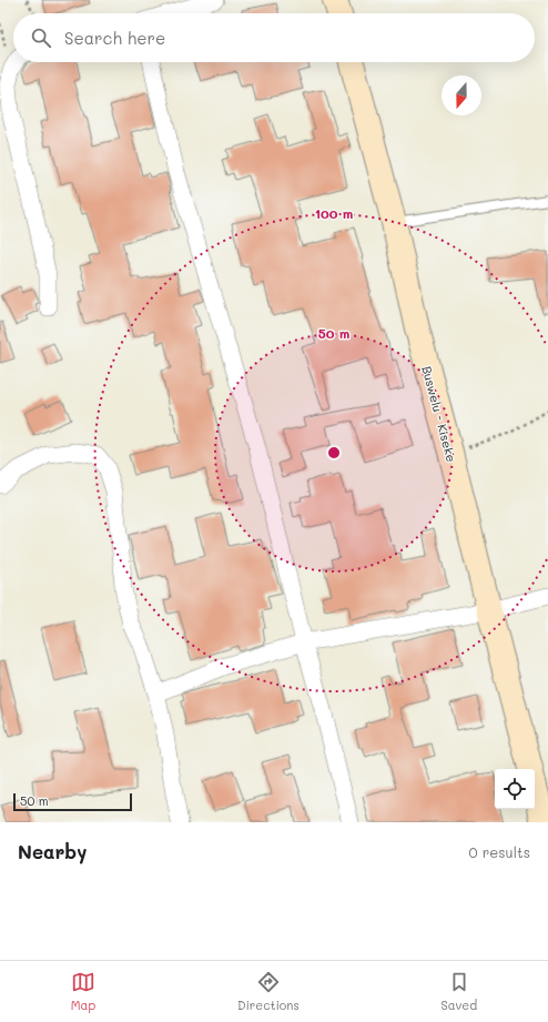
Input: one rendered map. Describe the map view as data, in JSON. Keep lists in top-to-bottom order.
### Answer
{
  "streets": {
    "main road": ["Buswelu - Kiseke"]
  },
  "scale_bar": "50 m",
  "north": "bottom",
  "page": {
    "search": "Search here",
    "scale": "50 m",
    "heading": ["Nearby", "0 results"],
    "nav": ["Map", "Directions", "Saved"]
  },
  "rings": ["100 m", "50 m"]
}
